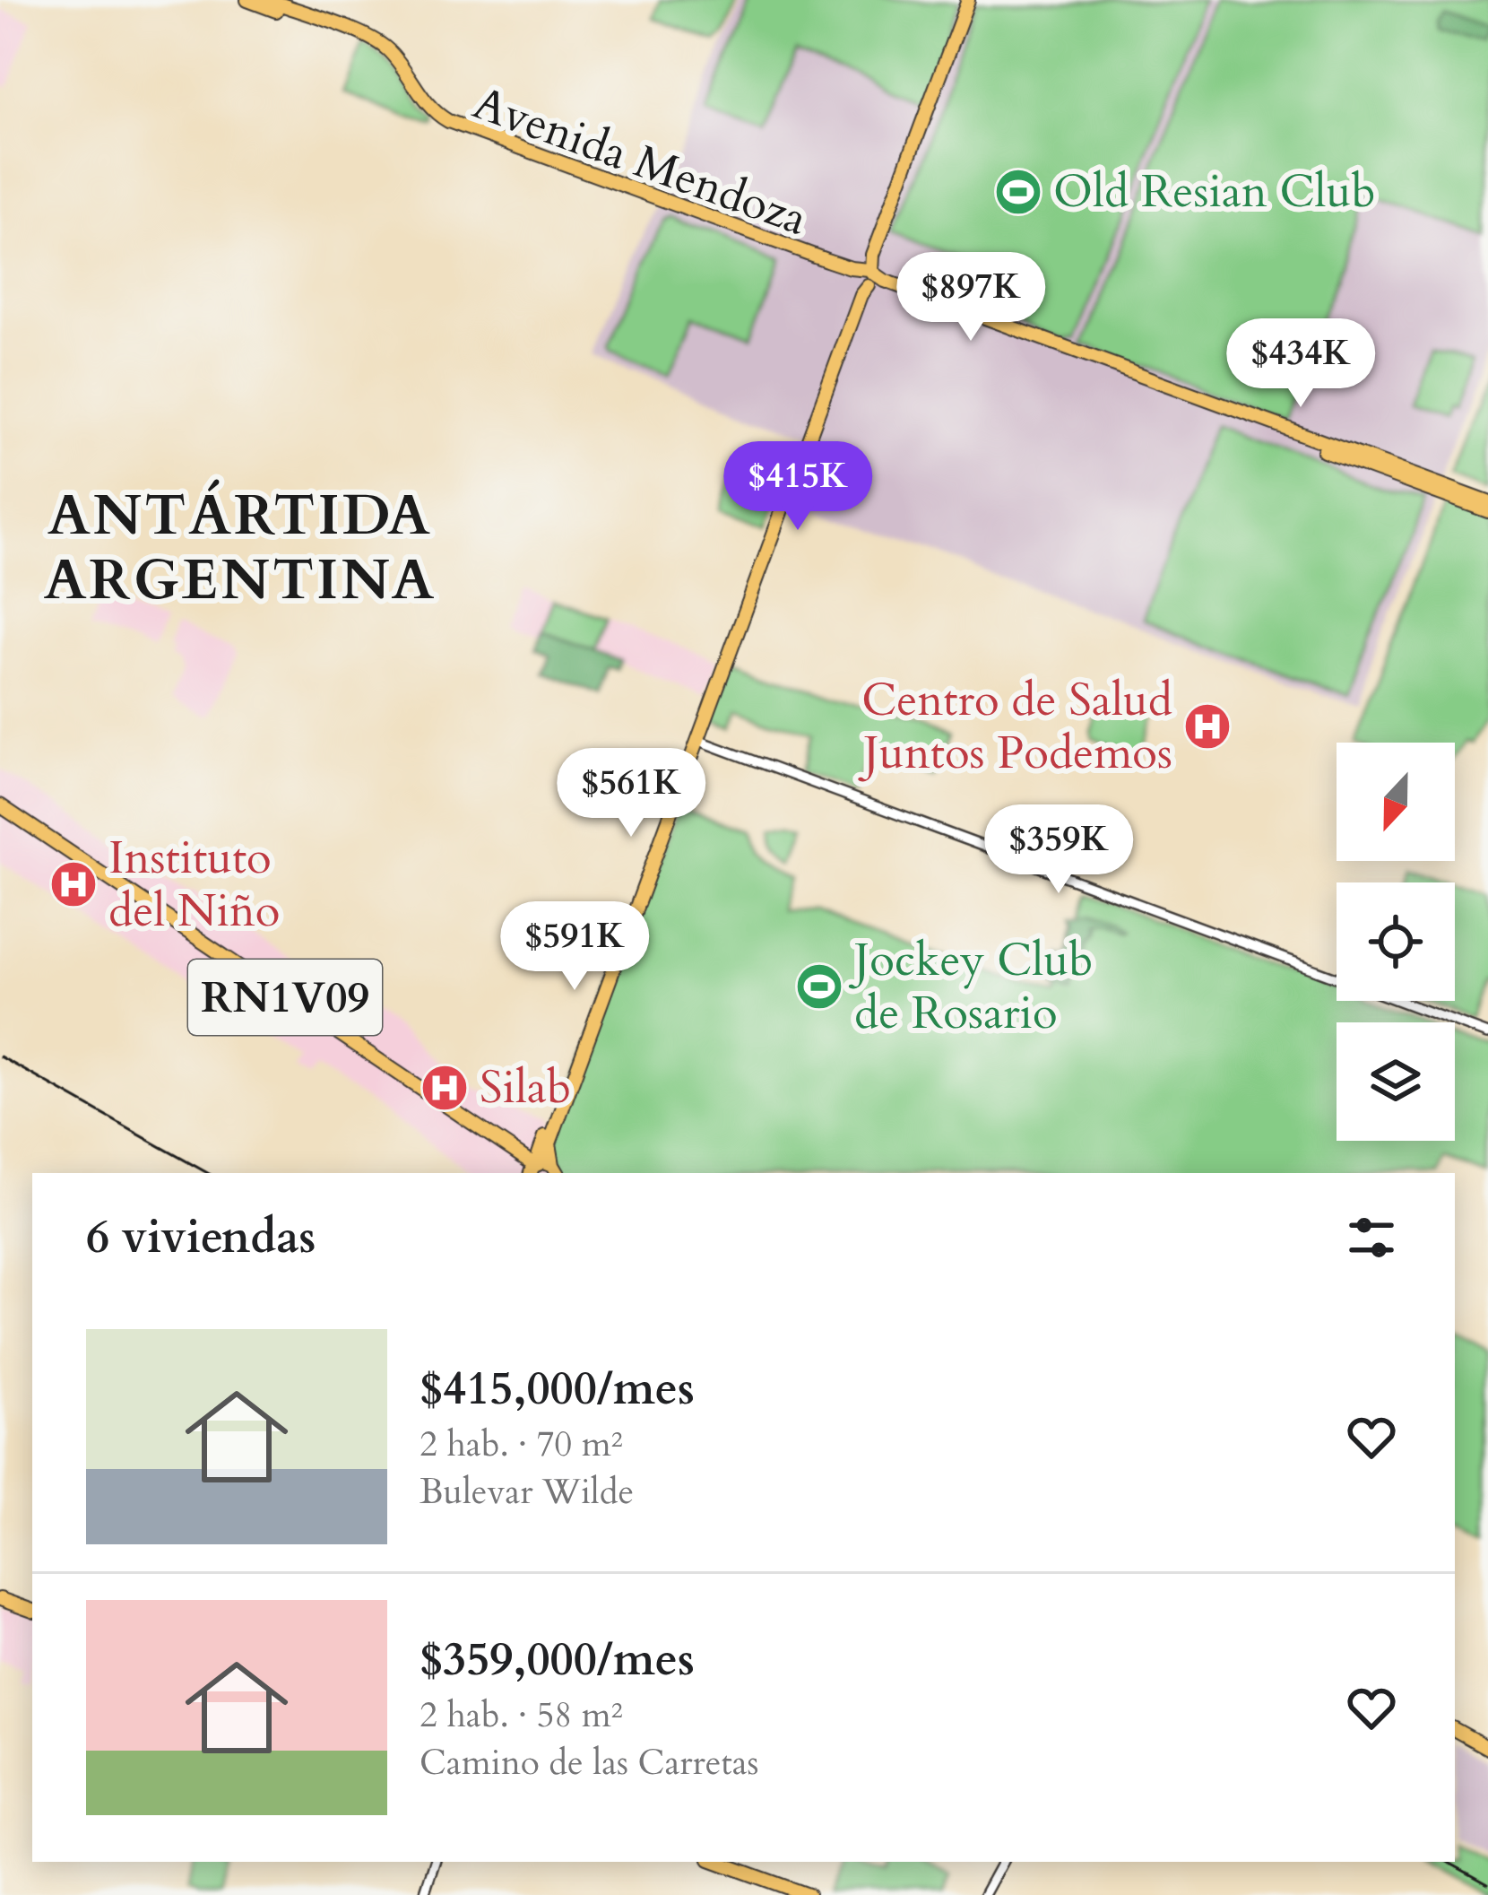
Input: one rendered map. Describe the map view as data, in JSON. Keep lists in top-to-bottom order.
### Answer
{
  "streets": {
    "main road": ["Avenida Mendoza", "RN1V09"]
  },
  "districts": ["ANTÁRTIDA ARGENTINA"],
  "places": {
    "sports": ["Old Resian Club", "Jockey Club de Rosario"],
    "hospital": ["Centro de Salud Juntos Podemos", "Instituto del Niño", "Silab"]
  },
  "north": "bottom",
  "page": {
    "price": [
      "$897K",
      "$434K",
      "$415K",
      "$561K",
      "$359K",
      "$591K"
    ],
    "heading": "6 viviendas",
    "list": [
      {
        "name": "$415,000/mes",
        "note": "2 hab. · 70 m² · Bulevar Wilde"
      },
      {
        "name": "$359,000/mes",
        "note": "2 hab. · 58 m² · Camino de las Carretas"
      }
    ]
  }
}
